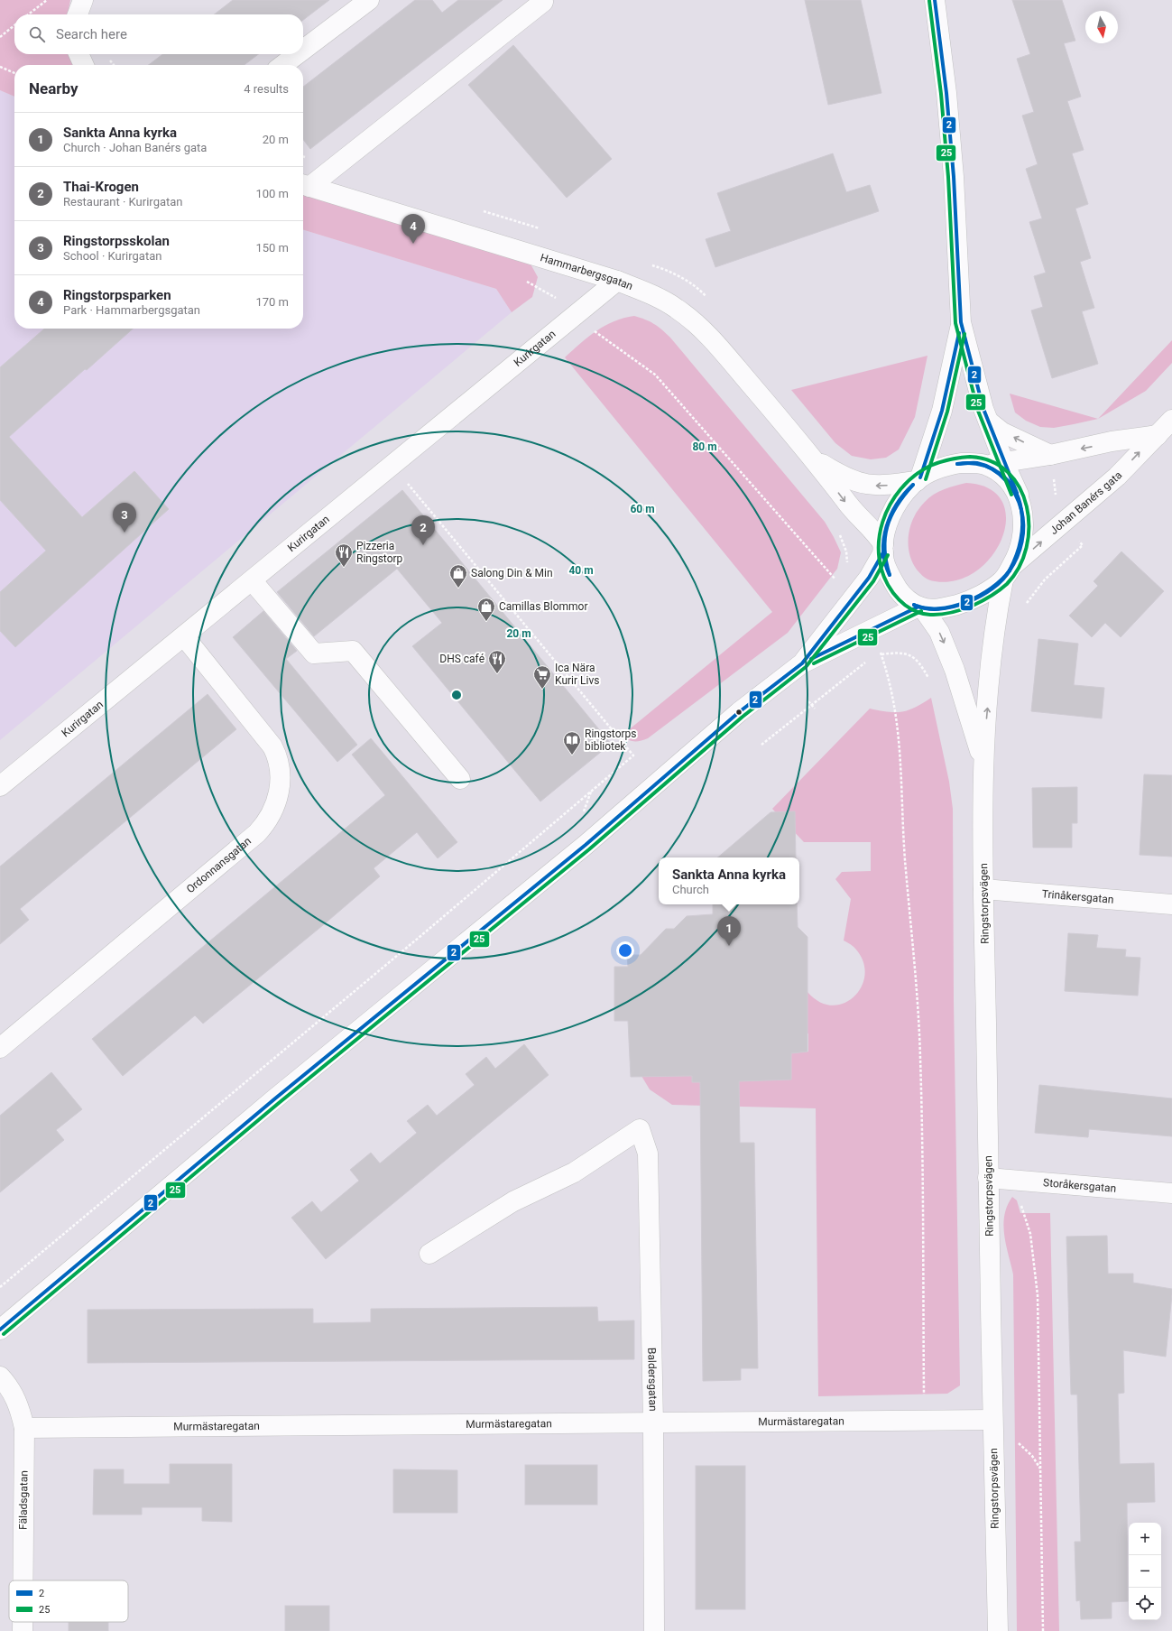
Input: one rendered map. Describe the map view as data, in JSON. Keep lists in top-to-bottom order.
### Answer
{
  "streets": {
    "street": [
      "Hammarbergsgatan",
      "Kurirgatan",
      "Johan Banérs gata",
      "Ordonnansgatan",
      "Trinåkersgatan",
      "Ringstorpsvägen",
      "Storåkersgatan",
      "Baldersgatan",
      "Murmästaregatan",
      "Fäladsgatan"
    ]
  },
  "crossings": [
    ["Hammarbergsgatan", "Kurirgatan"],
    ["Hammarbergsgatan", "Ringstorpsvägen"],
    ["Kurirgatan", "Ordonnansgatan"],
    ["Johan Banérs gata", "Ringstorpsvägen"],
    ["Trinåkersgatan", "Ringstorpsvägen"],
    ["Ringstorpsvägen", "Storåkersgatan"],
    ["Ringstorpsvägen", "Murmästaregatan"],
    ["Baldersgatan", "Murmästaregatan"],
    ["Murmästaregatan", "Fäladsgatan"]
  ],
  "one_way": ["Johan Banérs gata"],
  "places": {
    "restaurant": ["Pizzeria Ringstorp", "DHS café"],
    "shop": ["Salong Din & Min", "Camillas Blommor"],
    "supermarket": ["Ica Nära Kurir Livs"],
    "library": ["Ringstorps bibliotek"]
  },
  "lines": ["transit line 2", "transit line 25"],
  "legend": ["2", "25"],
  "north": "bottom",
  "page": {
    "search": "Search here",
    "heading": ["Nearby", "4 results"],
    "list": [
      {
        "mark": "1",
        "name": "Sankta Anna kyrka",
        "note": "Church · Johan Banérs gata",
        "value": "20 m"
      },
      {
        "mark": "2",
        "name": "Thai-Krogen",
        "note": "Restaurant · Kurirgatan",
        "value": "100 m"
      },
      {
        "mark": "3",
        "name": "Ringstorpsskolan",
        "note": "School · Kurirgatan",
        "value": "150 m"
      },
      {
        "mark": "4",
        "name": "Ringstorpsparken",
        "note": "Park · Hammarbergsgatan",
        "value": "170 m"
      }
    ],
    "pins": [
      "4",
      "3",
      "2",
      "1"
    ],
    "popup": ["Sankta Anna kyrka", "Church"],
    "map_buttons": ["+", "−"]
  },
  "rings": [
    "80 m",
    "60 m",
    "40 m",
    "20 m"
  ]
}
